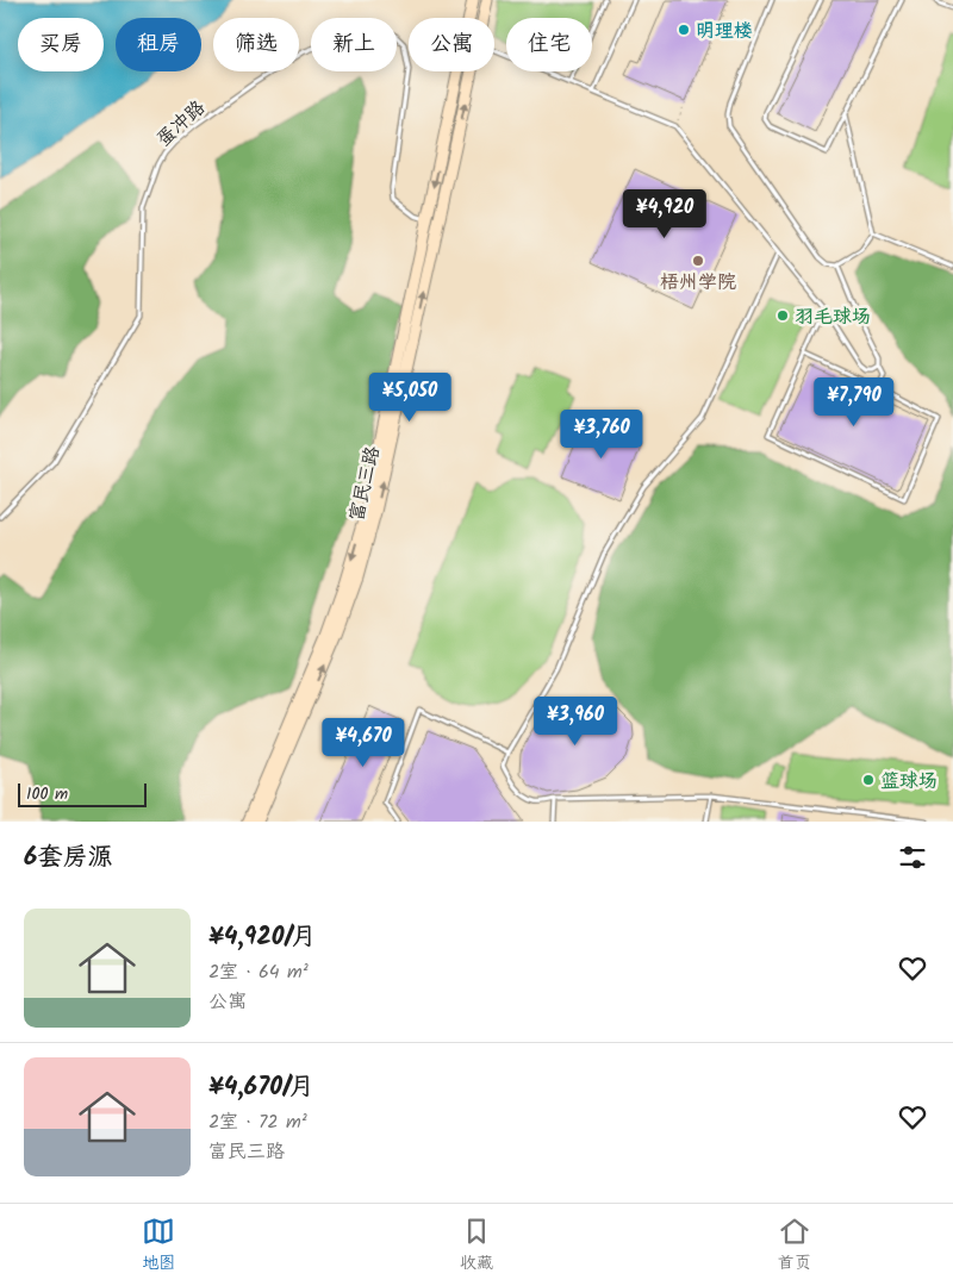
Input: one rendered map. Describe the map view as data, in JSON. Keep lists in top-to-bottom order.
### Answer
{
  "streets": {
    "main road": ["富民三路"],
    "lane": ["蛋冲路"]
  },
  "crossings": [
    ["蛋冲路", "富民三路"]
  ],
  "places": [
    "明理楼",
    "梧州学院",
    "羽毛球场",
    "篮球场"
  ],
  "scale_bar": "100 m",
  "page": {
    "chip": [
      "买房",
      "租房",
      "筛选",
      "新上",
      "公寓",
      "住宅"
    ],
    "price": [
      "¥4,920",
      "¥5,050",
      "¥7,790",
      "¥3,760",
      "¥3,960",
      "¥4,670"
    ],
    "scale": "100 m",
    "heading": "6套房源",
    "list": [
      {
        "name": "¥4,920/月",
        "note": "2室 · 64 m² · 公寓"
      },
      {
        "name": "¥4,670/月",
        "note": "2室 · 72 m² · 富民三路"
      }
    ],
    "tabs": ["地图", "收藏", "首页"]
  }
}
